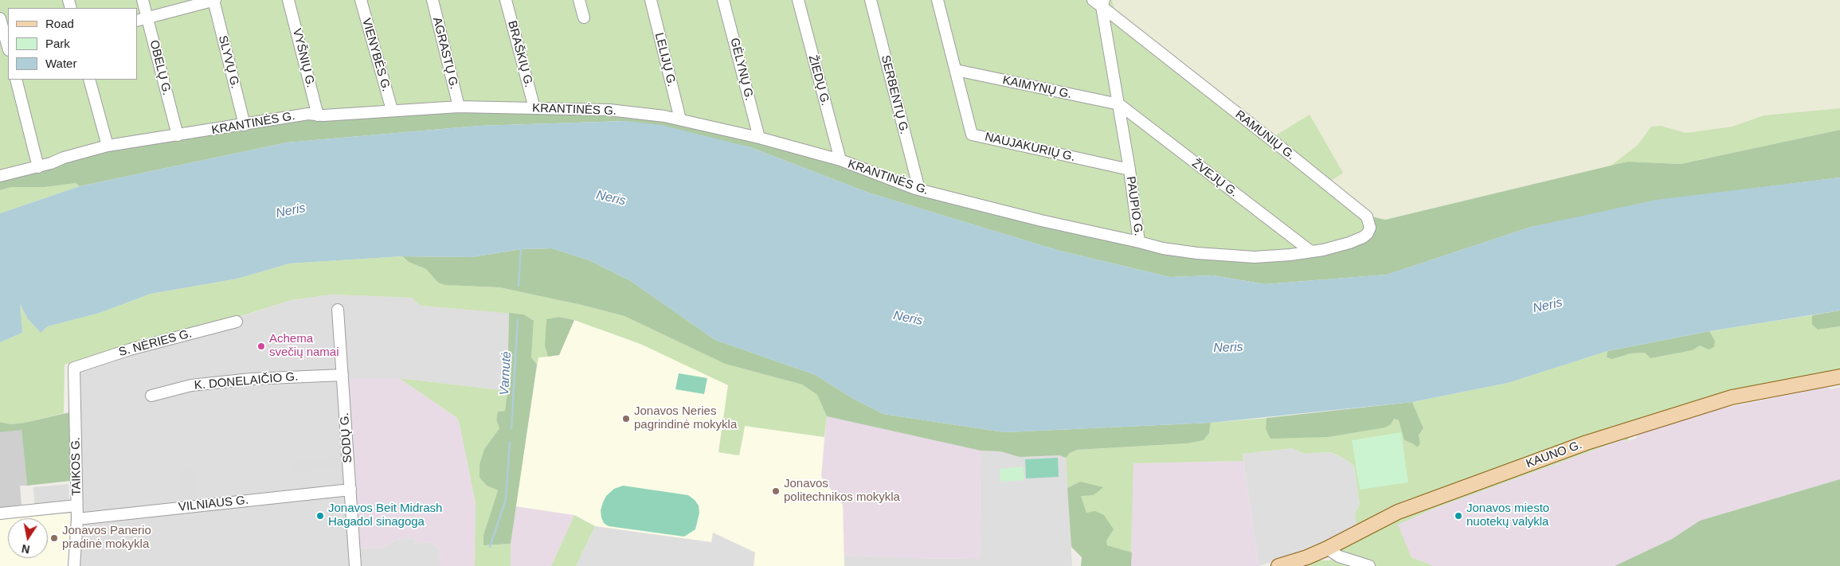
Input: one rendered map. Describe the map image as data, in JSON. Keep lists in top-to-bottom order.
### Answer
{
  "streets": {
    "main road": ["KAUNO G."],
    "street": [
      "AGRASTŲ G.",
      "BRAŠKIŲ G.",
      "VIENYBĖS G.",
      "VYŠNIŲ G.",
      "LELIJŲ G.",
      "SLYVŲ G.",
      "OBELŲ G.",
      "GĖLYNŲ G.",
      "ŽIEDŲ G.",
      "KAIMYNŲ G.",
      "SERBENTŲ G.",
      "KRANTINĖS G.",
      "RAMUNIŲ G.",
      "NAUJAKURIŲ G.",
      "ŽVEJŲ G.",
      "PAUPIO G.",
      "S. NĖRIES G.",
      "K. DONELAIČIO G.",
      "SODŲ G.",
      "TAIKOS G.",
      "VILNIAUS G."
    ]
  },
  "crossings": [
    ["AGRASTŲ G.", "KRANTINĖS G."],
    ["BRAŠKIŲ G.", "KRANTINĖS G."],
    ["VIENYBĖS G.", "KRANTINĖS G."],
    ["VYŠNIŲ G.", "KRANTINĖS G."],
    ["LELIJŲ G.", "KRANTINĖS G."],
    ["SLYVŲ G.", "KRANTINĖS G."],
    ["OBELŲ G.", "KRANTINĖS G."],
    ["GĖLYNŲ G.", "KRANTINĖS G."],
    ["ŽIEDŲ G.", "KRANTINĖS G."],
    ["KAIMYNŲ G.", "NAUJAKURIŲ G."],
    ["KAIMYNŲ G.", "ŽVEJŲ G."],
    ["KAIMYNŲ G.", "PAUPIO G."],
    ["SERBENTŲ G.", "KRANTINĖS G."],
    ["KRANTINĖS G.", "PAUPIO G."],
    ["RAMUNIŲ G.", "ŽVEJŲ G."],
    ["RAMUNIŲ G.", "PAUPIO G."],
    ["NAUJAKURIŲ G.", "PAUPIO G."],
    ["ŽVEJŲ G.", "PAUPIO G."],
    ["S. NĖRIES G.", "TAIKOS G."],
    ["K. DONELAIČIO G.", "SODŲ G."],
    ["SODŲ G.", "VILNIAUS G."],
    ["TAIKOS G.", "VILNIAUS G."]
  ],
  "water": ["Neris", "Varnutė"],
  "places": [
    "Achema svečių namai",
    "Jonavos Neries pagrindinė mokykla",
    "Jonavos politechnikos mokykla",
    "Jonavos Beit Midrash Hagadol sinagoga",
    "Jonavos miesto nuotekų valykla",
    "Jonavos Panerio pradinė mokykla"
  ],
  "legend": ["Road", "Park", "Water"],
  "north": "bottom"
}
